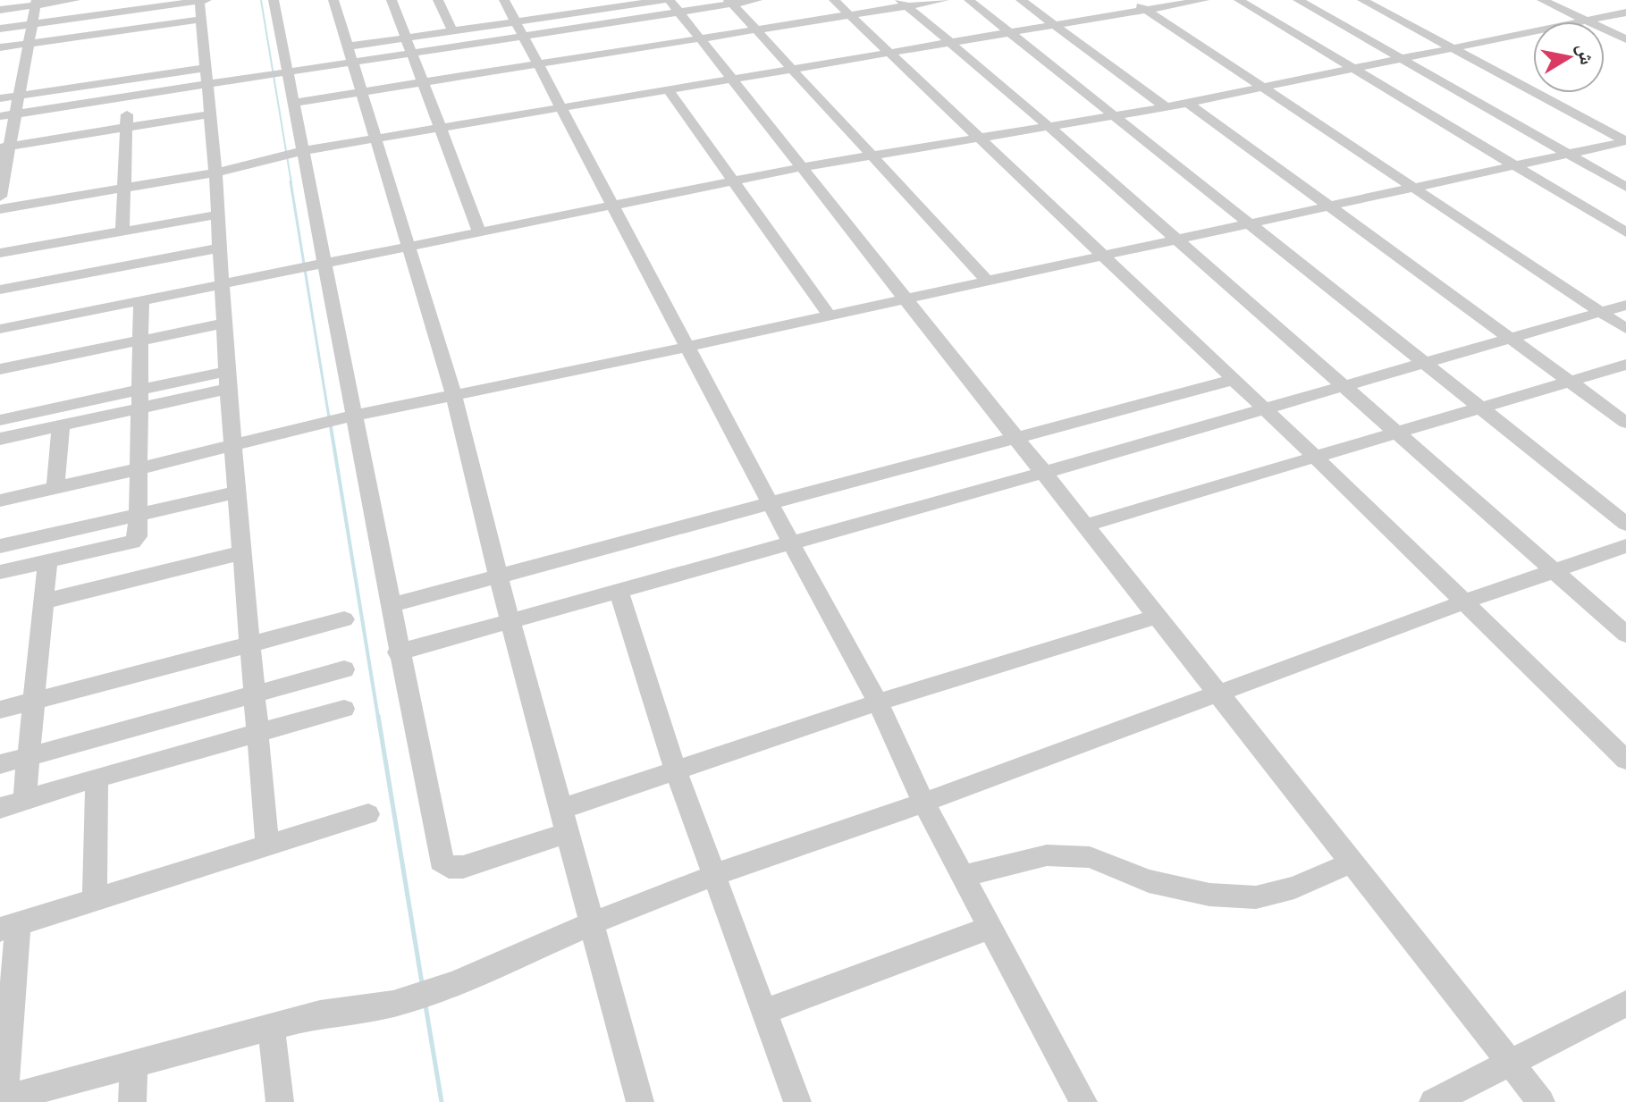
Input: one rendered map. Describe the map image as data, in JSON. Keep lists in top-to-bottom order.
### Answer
{
  "north": "right"
}
